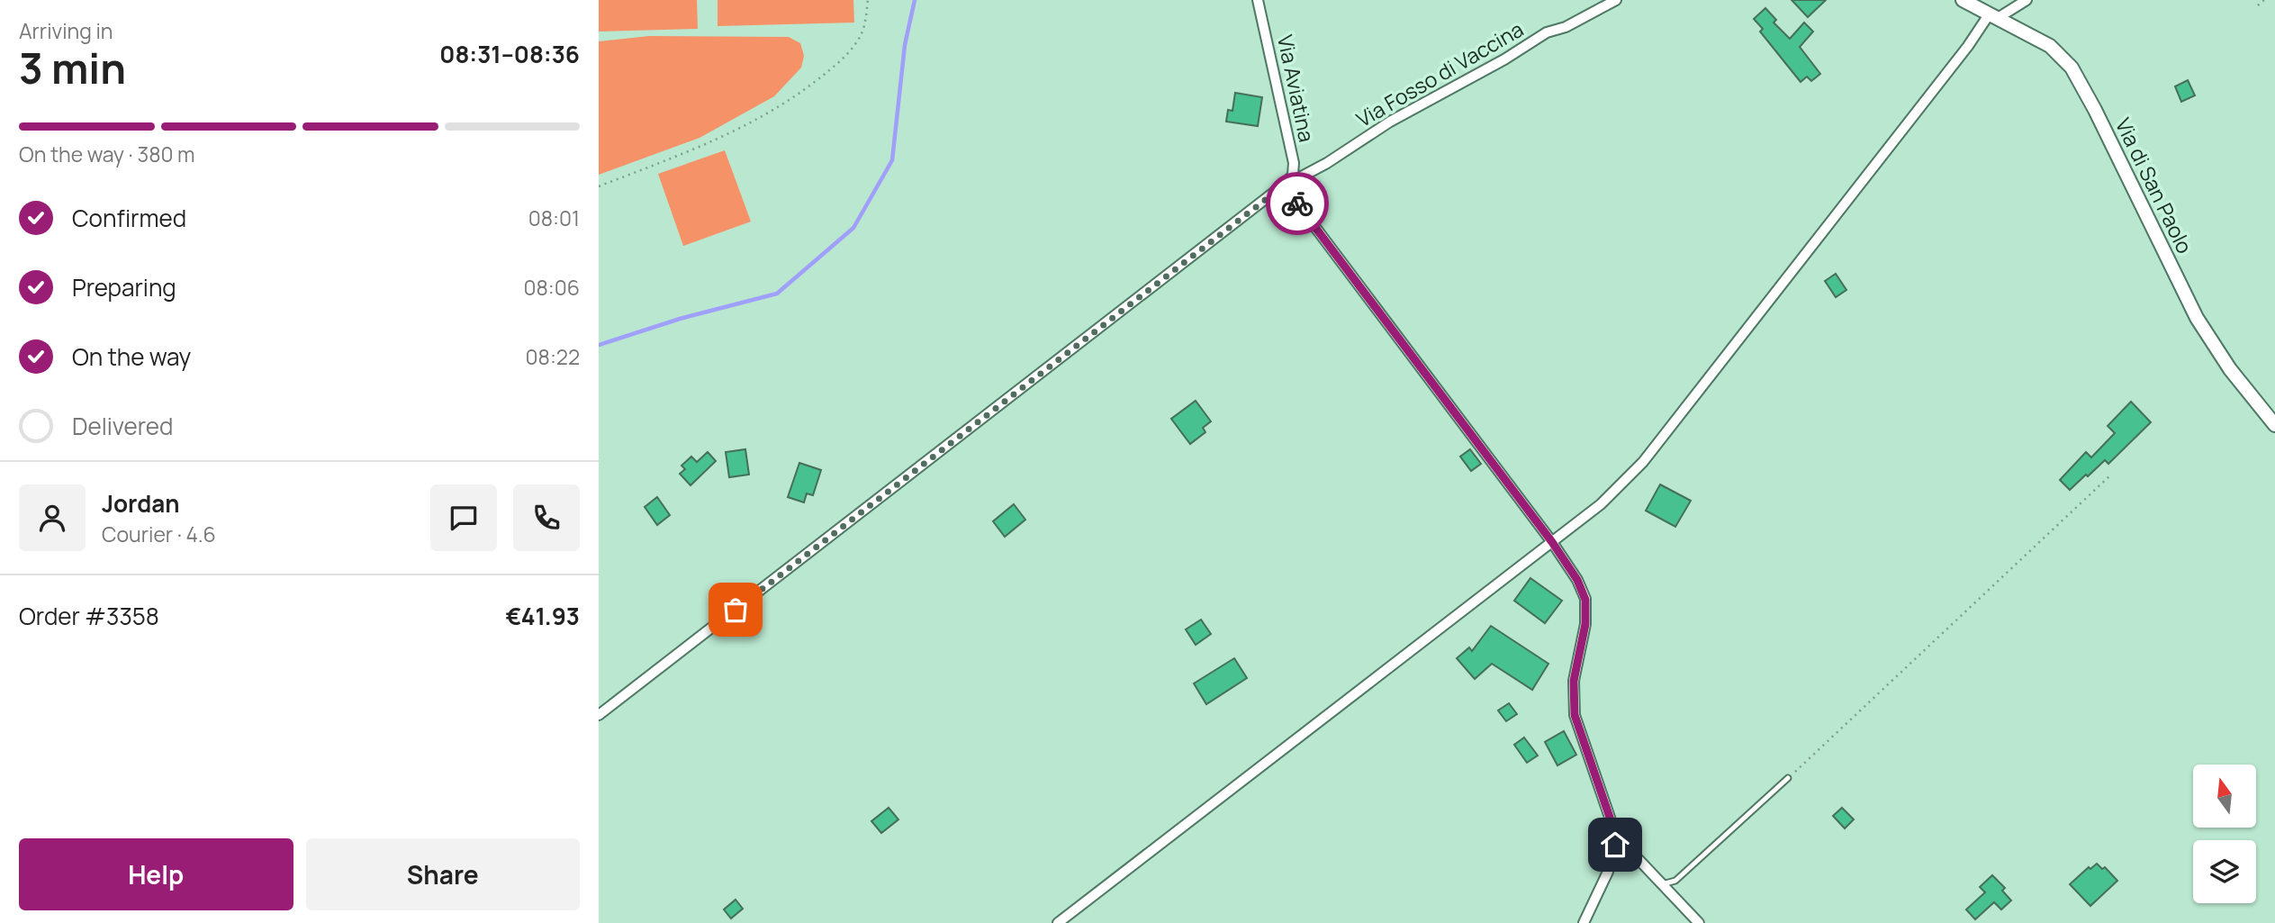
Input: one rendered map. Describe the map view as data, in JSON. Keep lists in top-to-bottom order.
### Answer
{
  "streets": {
    "street": ["Via Fosso di Vaccina", "Via Aviatina", "Via di San Paolo"]
  },
  "crossings": [
    ["Via Fosso di Vaccina", "Via Aviatina"]
  ],
  "north": "top",
  "page": {
    "heading": ["3 min", "Arriving in", "08:31–08:36"],
    "panel": [
      "Jordan",
      "Courier · 4.6",
      "Order #3358",
      "€41.93"
    ],
    "bar": "On the way · 380 m",
    "list": [
      ["Confirmed", "08:01"],
      ["Preparing", "08:06"],
      ["On the way", "08:22"],
      "Delivered"
    ],
    "buttons": ["Help", "Share"]
  }
}
